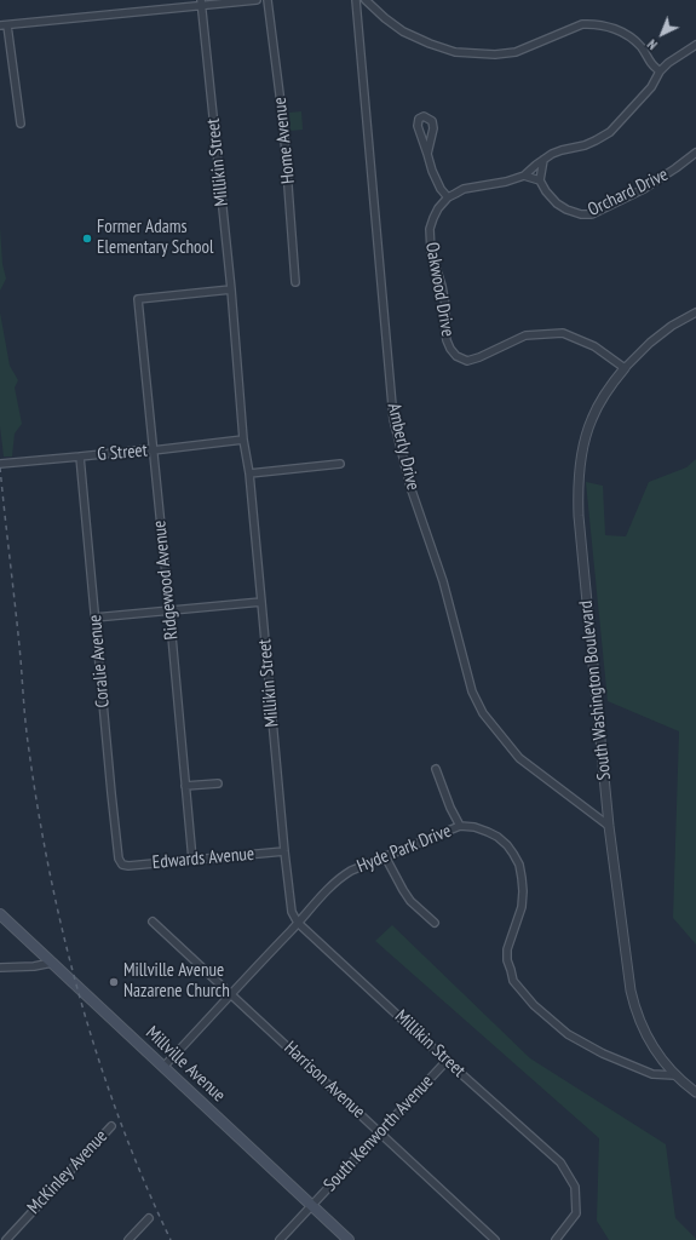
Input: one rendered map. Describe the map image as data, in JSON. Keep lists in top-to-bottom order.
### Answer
{
  "streets": {
    "main road": ["Millville Avenue"],
    "street": [
      "Home Avenue",
      "Millikin Street",
      "Orchard Drive",
      "Oakwood Drive",
      "Amberly Drive",
      "G Street",
      "Ridgewood Avenue",
      "Coralie Avenue",
      "South Washington Boulevard",
      "Hyde Park Drive",
      "Edwards Avenue",
      "Harrison Avenue",
      "South Kenworth Avenue",
      "McKinley Avenue"
    ]
  },
  "crossings": [
    ["Millikin Street", "G Street"],
    ["Millikin Street", "Ridgewood Avenue"],
    ["Millikin Street", "Hyde Park Drive"],
    ["Millikin Street", "Edwards Avenue"],
    ["Millikin Street", "South Kenworth Avenue"],
    ["Oakwood Drive", "South Washington Boulevard"],
    ["Amberly Drive", "South Washington Boulevard"],
    ["G Street", "Ridgewood Avenue"],
    ["G Street", "Coralie Avenue"],
    ["Ridgewood Avenue", "Edwards Avenue"],
    ["Coralie Avenue", "Edwards Avenue"],
    ["South Washington Boulevard", "Hyde Park Drive"],
    ["Hyde Park Drive", "Millville Avenue"],
    ["Hyde Park Drive", "Harrison Avenue"],
    ["Millville Avenue", "South Kenworth Avenue"],
    ["Harrison Avenue", "South Kenworth Avenue"]
  ],
  "places": ["Former Adams Elementary School", "Millville Avenue Nazarene Church"],
  "north": "bottom left"
}
